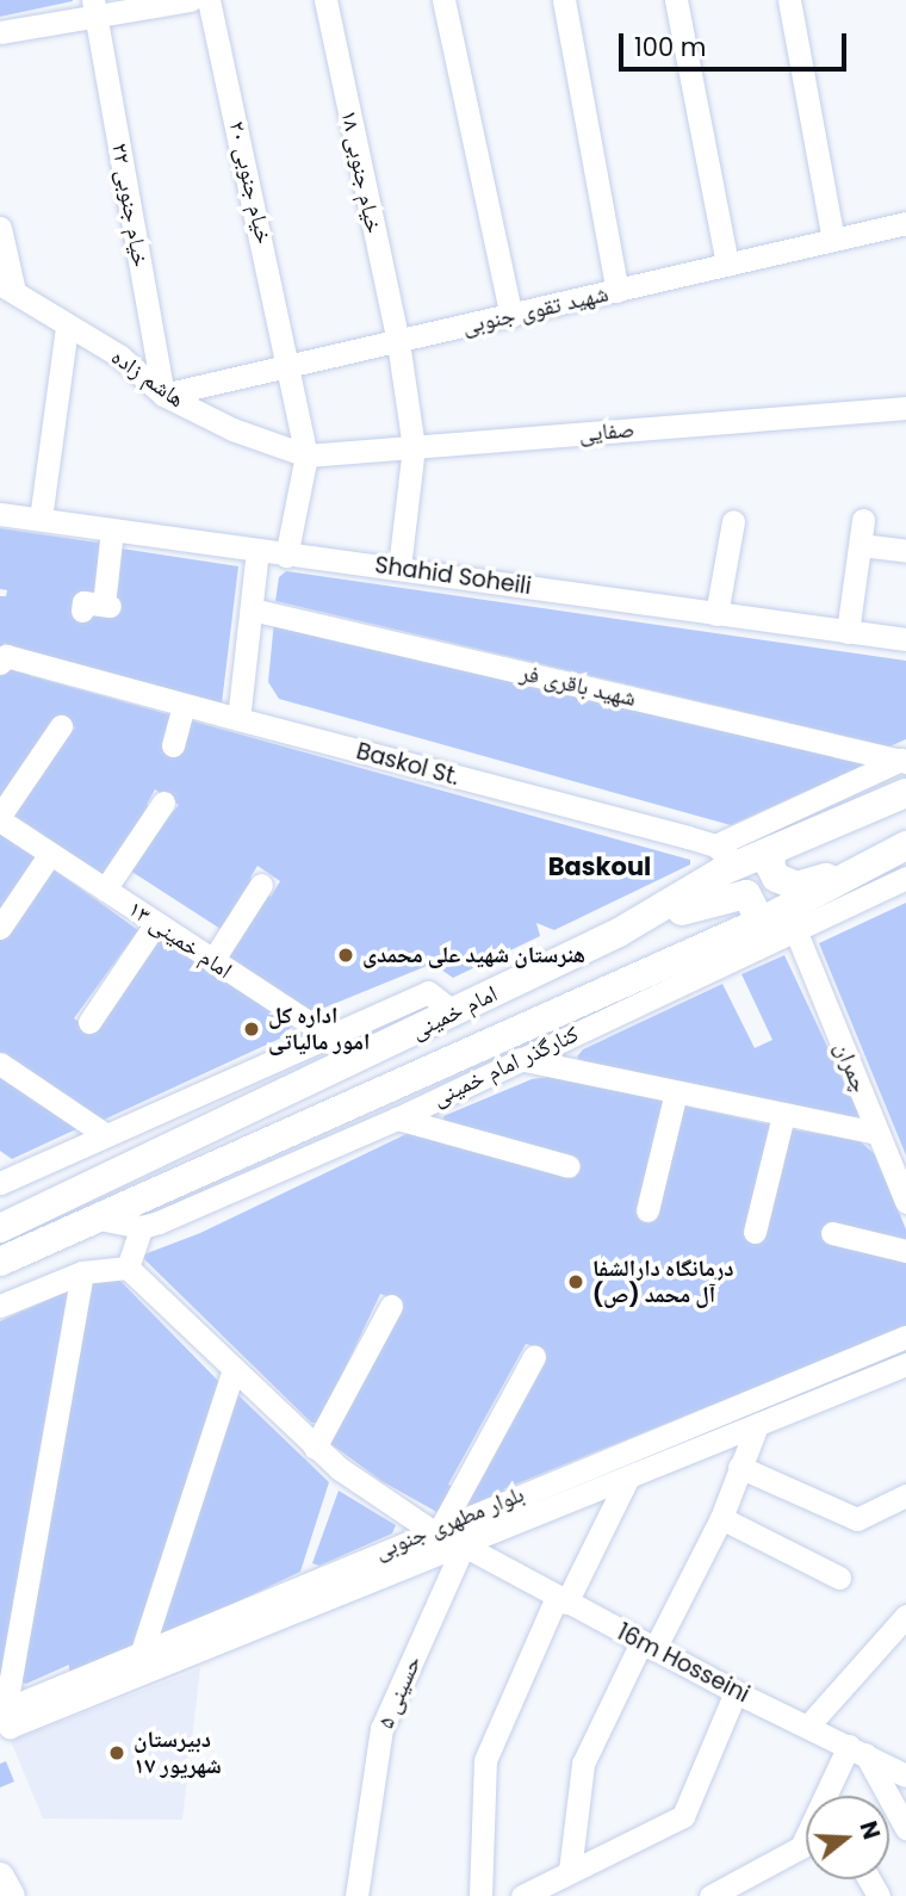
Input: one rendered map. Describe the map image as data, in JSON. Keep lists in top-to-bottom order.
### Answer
{
  "streets": {
    "main road": ["امام خمینی"],
    "street": [
      "خیام جنوبی ۱۸",
      "خیام جنوبی ۲۰",
      "خیام جنوبی ۲۲",
      "شهید تقوی جنوبی",
      "هاشم زاده",
      "صفایی",
      "Shahid Soheili",
      "شهید باقری فر",
      "Baskol St.",
      "امام خمینی ۱۳",
      "کنارگذر امام خمینی",
      "چمران",
      "بلوار مطهری جنوبی",
      "16m Hosseini",
      "حسینی ۵"
    ]
  },
  "crossings": [
    ["خیام جنوبی ۱۸", "شهید تقوی جنوبی"],
    ["خیام جنوبی ۱۸", "صفایی"],
    ["خیام جنوبی ۱۸", "Shahid Soheili"],
    ["خیام جنوبی ۲۰", "شهید تقوی جنوبی"],
    ["خیام جنوبی ۲۰", "هاشم زاده"],
    ["خیام جنوبی ۲۰", "صفایی"],
    ["خیام جنوبی ۲۲", "شهید تقوی جنوبی"],
    ["خیام جنوبی ۲۲", "هاشم زاده"],
    ["شهید تقوی جنوبی", "هاشم زاده"],
    ["هاشم زاده", "صفایی"],
    ["Baskol St.", "امام خمینی"],
    ["امام خمینی ۱۳", "امام خمینی"],
    ["کنارگذر امام خمینی", "چمران"],
    ["بلوار مطهری جنوبی", "16m Hosseini"],
    ["بلوار مطهری جنوبی", "حسینی ۵"],
    ["16m Hosseini", "حسینی ۵"]
  ],
  "districts": ["Baskoul"],
  "places": [
    "هنرستان شهید علی محمدی",
    "اداره کل امور مالیاتی",
    "درمانگاه دارالشفا آل محمد (ص)",
    "دبیرستان ۱۷ شهریور"
  ],
  "scale_bar": "100 m",
  "north": "right"
}
